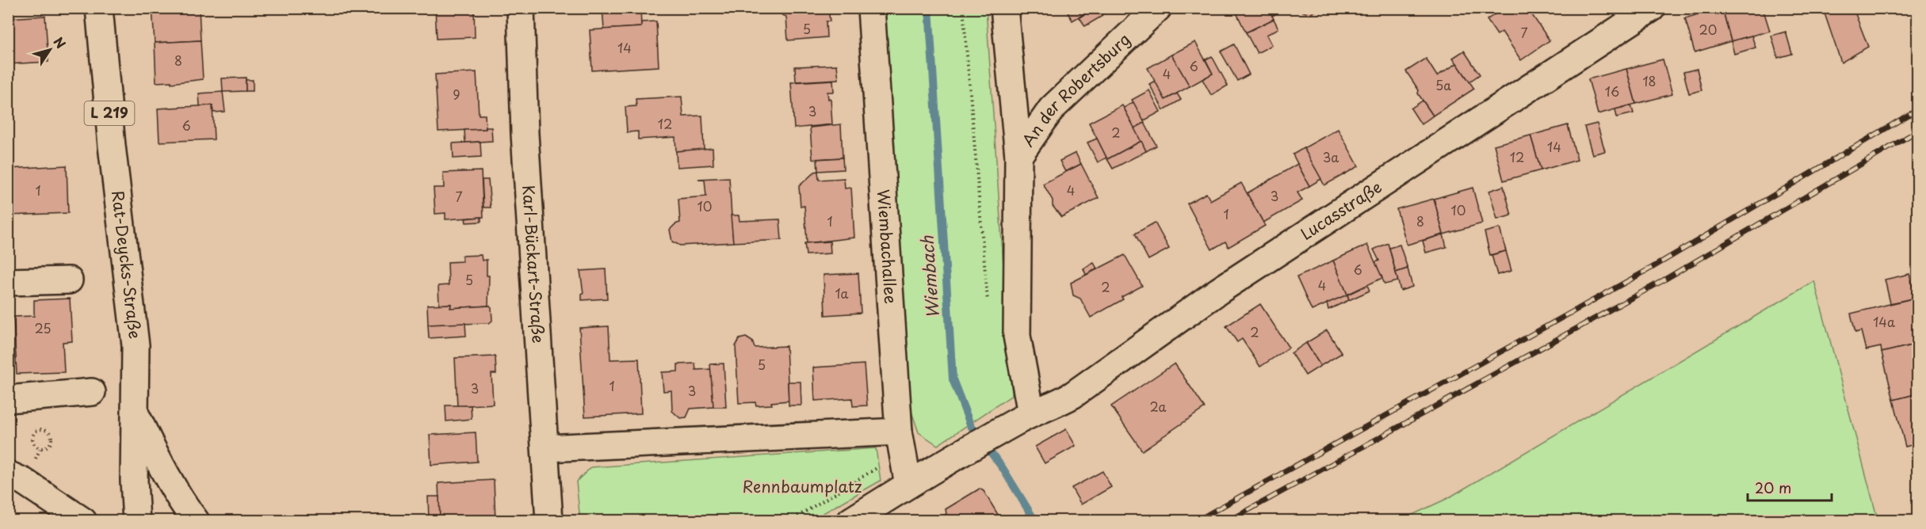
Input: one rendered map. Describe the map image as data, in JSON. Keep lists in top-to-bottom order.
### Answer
{
  "streets": {
    "street": [
      "An der Robertsburg",
      "L 219",
      "Lucasstraße",
      "Wiembachallee",
      "Rat-Deycks-Straße",
      "Karl-Bückart-Straße"
    ]
  },
  "crossings": [
    ["L 219", "Rat-Deycks-Straße"]
  ],
  "water": ["Wiembach"],
  "parks": ["Rennbaumplatz"],
  "house_numbers": [
    "5",
    "20",
    "7",
    "14",
    "8",
    "6",
    "4",
    "18",
    "5a",
    "16",
    "9",
    "3",
    "12",
    "6",
    "2",
    "14",
    "3a",
    "12",
    "1",
    "4",
    "3",
    "7",
    "10",
    "10",
    "1",
    "1",
    "8",
    "6",
    "5",
    "4",
    "2",
    "1a",
    "14a",
    "25",
    "2",
    "5",
    "1",
    "3",
    "3",
    "2a"
  ],
  "scale_bar": "20 m",
  "north": "top right"
}
